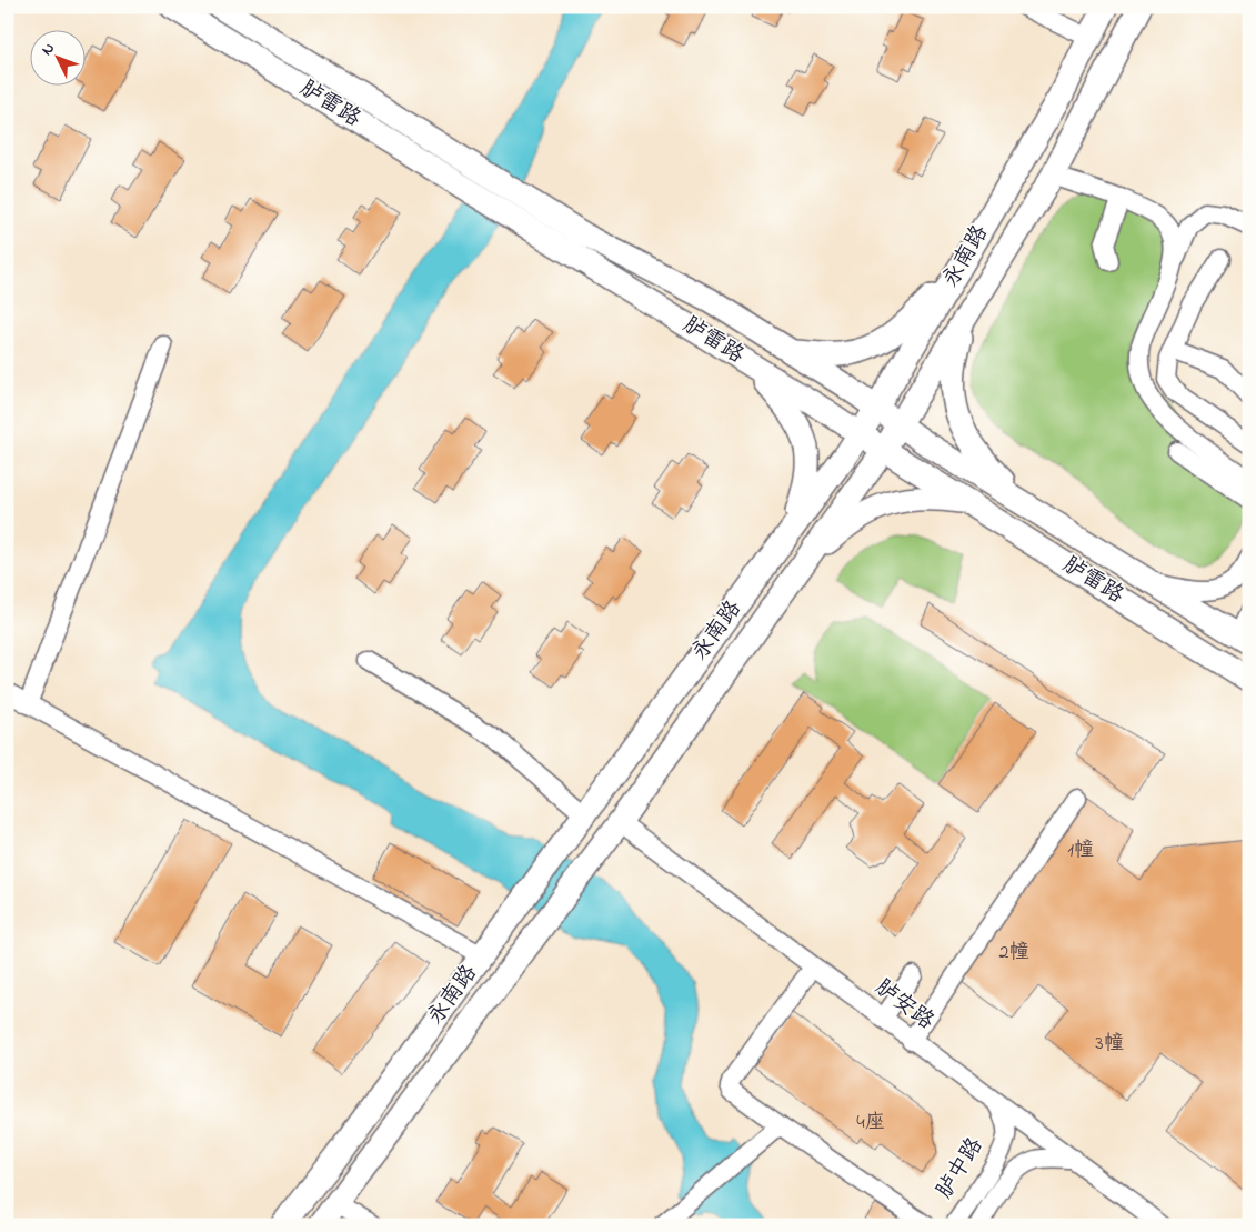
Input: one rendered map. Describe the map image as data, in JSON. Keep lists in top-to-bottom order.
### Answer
{
  "streets": {
    "main road": ["胪雷路", "永南路"],
    "street": ["胪安路", "胪中路"]
  },
  "crossings": [
    ["胪雷路", "永南路"],
    ["胪安路", "胪中路"]
  ],
  "house_numbers": [
    "1幢",
    "2幢",
    "3幢",
    "4座"
  ],
  "north": "top left"
}
